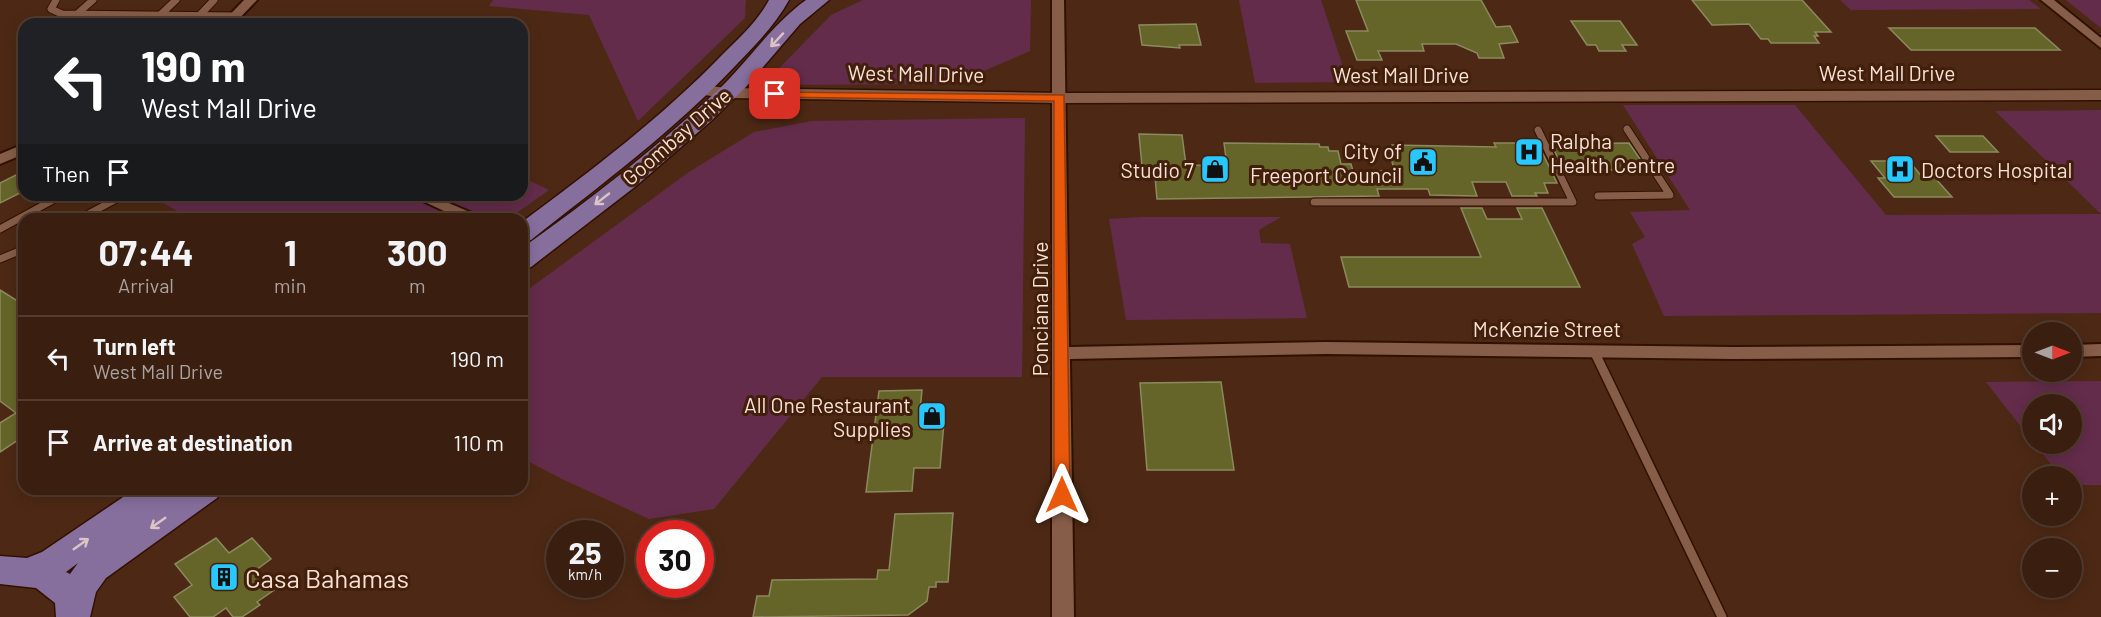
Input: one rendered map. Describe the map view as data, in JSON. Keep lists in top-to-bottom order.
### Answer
{
  "streets": {
    "main road": ["Goombay Drive"],
    "street": ["West Mall Drive", "Ponciana Drive", "McKenzie Street"]
  },
  "crossings": [
    ["West Mall Drive", "Goombay Drive"],
    ["West Mall Drive", "Ponciana Drive"],
    ["Ponciana Drive", "McKenzie Street"]
  ],
  "places": {
    "hospital": ["Ralpha Health Centre", "Doctors Hospital"],
    "public building": ["City of Freeport Council"],
    "shop": ["Studio 7", "All One Restaurant Supplies"],
    "building": ["Casa Bahamas"]
  },
  "north": "right",
  "page": {
    "turn": ["190 m", "West Mall Drive"],
    "then": "Then",
    "eta": [
      "07:44",
      "Arrival",
      "1",
      "min",
      "300",
      "m"
    ],
    "list": [
      {
        "name": "Turn left",
        "note": "West Mall Drive",
        "value": "190 m"
      },
      {
        "name": "Arrive at destination",
        "value": "110 m"
      }
    ],
    "map_buttons": ["+", "−"],
    "speed": "25 km/h",
    "limit": "30"
  }
}
